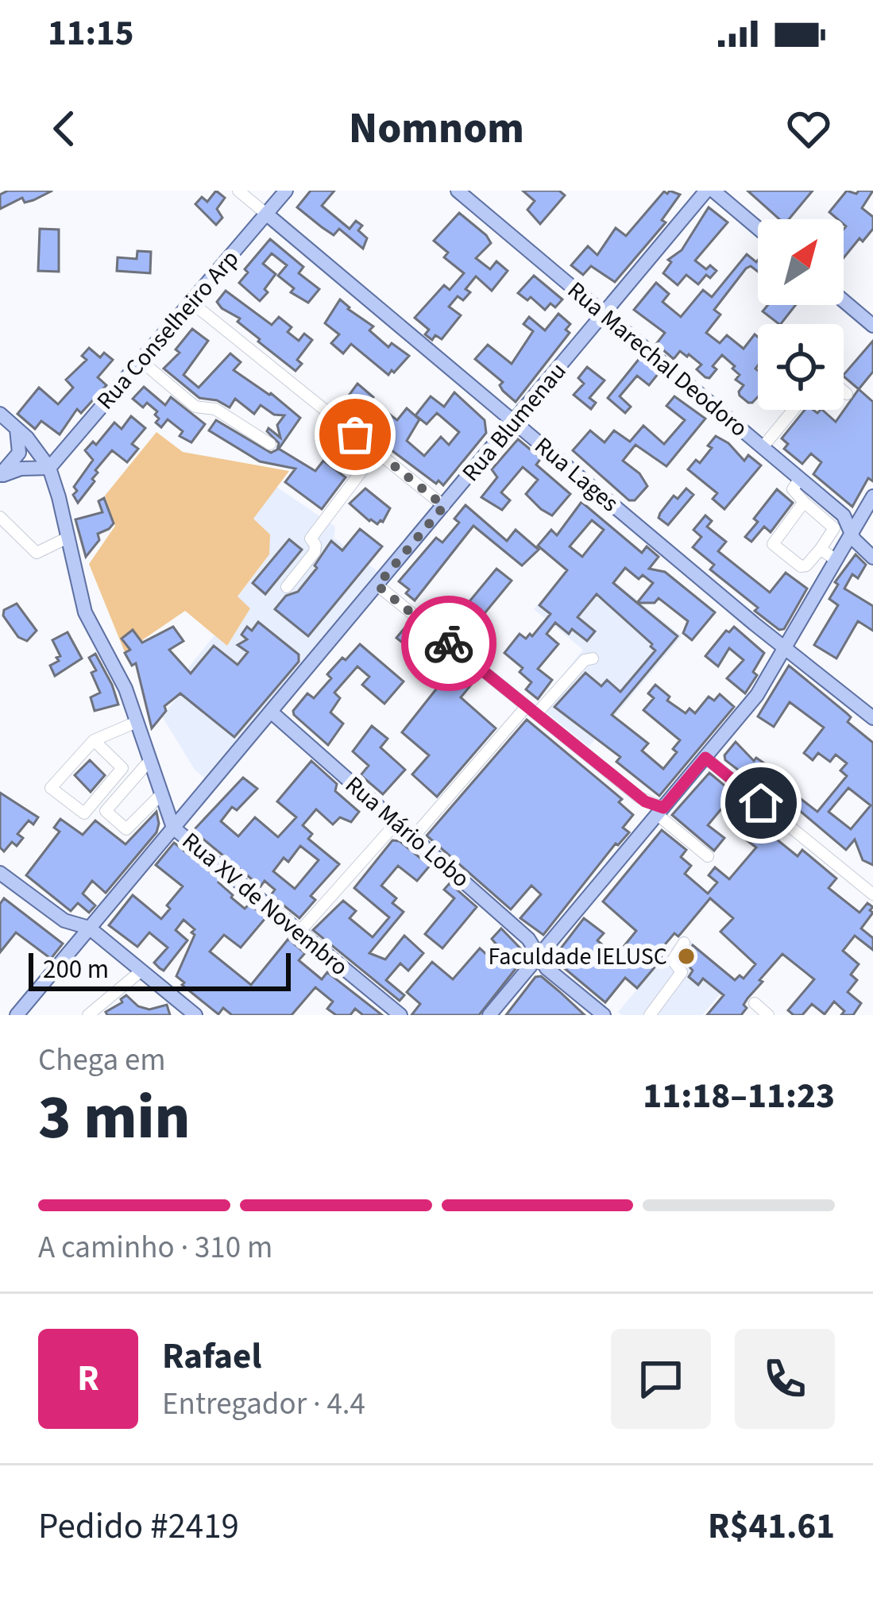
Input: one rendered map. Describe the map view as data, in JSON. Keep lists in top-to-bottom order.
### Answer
{
  "streets": {
    "main road": [
      "Rua Conselheiro Arp",
      "Rua Marechal Deodoro",
      "Rua Blumenau",
      "Rua Lages",
      "Rua Mário Lobo",
      "Rua XV de Novembro"
    ]
  },
  "crossings": [
    ["Rua Conselheiro Arp", "Rua Lages"],
    ["Rua Conselheiro Arp", "Rua XV de Novembro"],
    ["Rua Marechal Deodoro", "Rua Blumenau"],
    ["Rua Blumenau", "Rua Lages"],
    ["Rua Blumenau", "Rua Mário Lobo"],
    ["Rua Blumenau", "Rua XV de Novembro"]
  ],
  "places": ["Faculdade IELUSC"],
  "scale_bar": "200 m",
  "north": "top right",
  "page": {
    "status": "11:15",
    "header": "Nomnom",
    "scale": "200 m",
    "heading": ["3 min", "Chega em", "11:18–11:23"],
    "panel": [
      "Rafael",
      "Entregador · 4.4",
      "Pedido #2419",
      "R$41.61"
    ],
    "bar": "A caminho · 310 m",
    "round": "R"
  }
}
